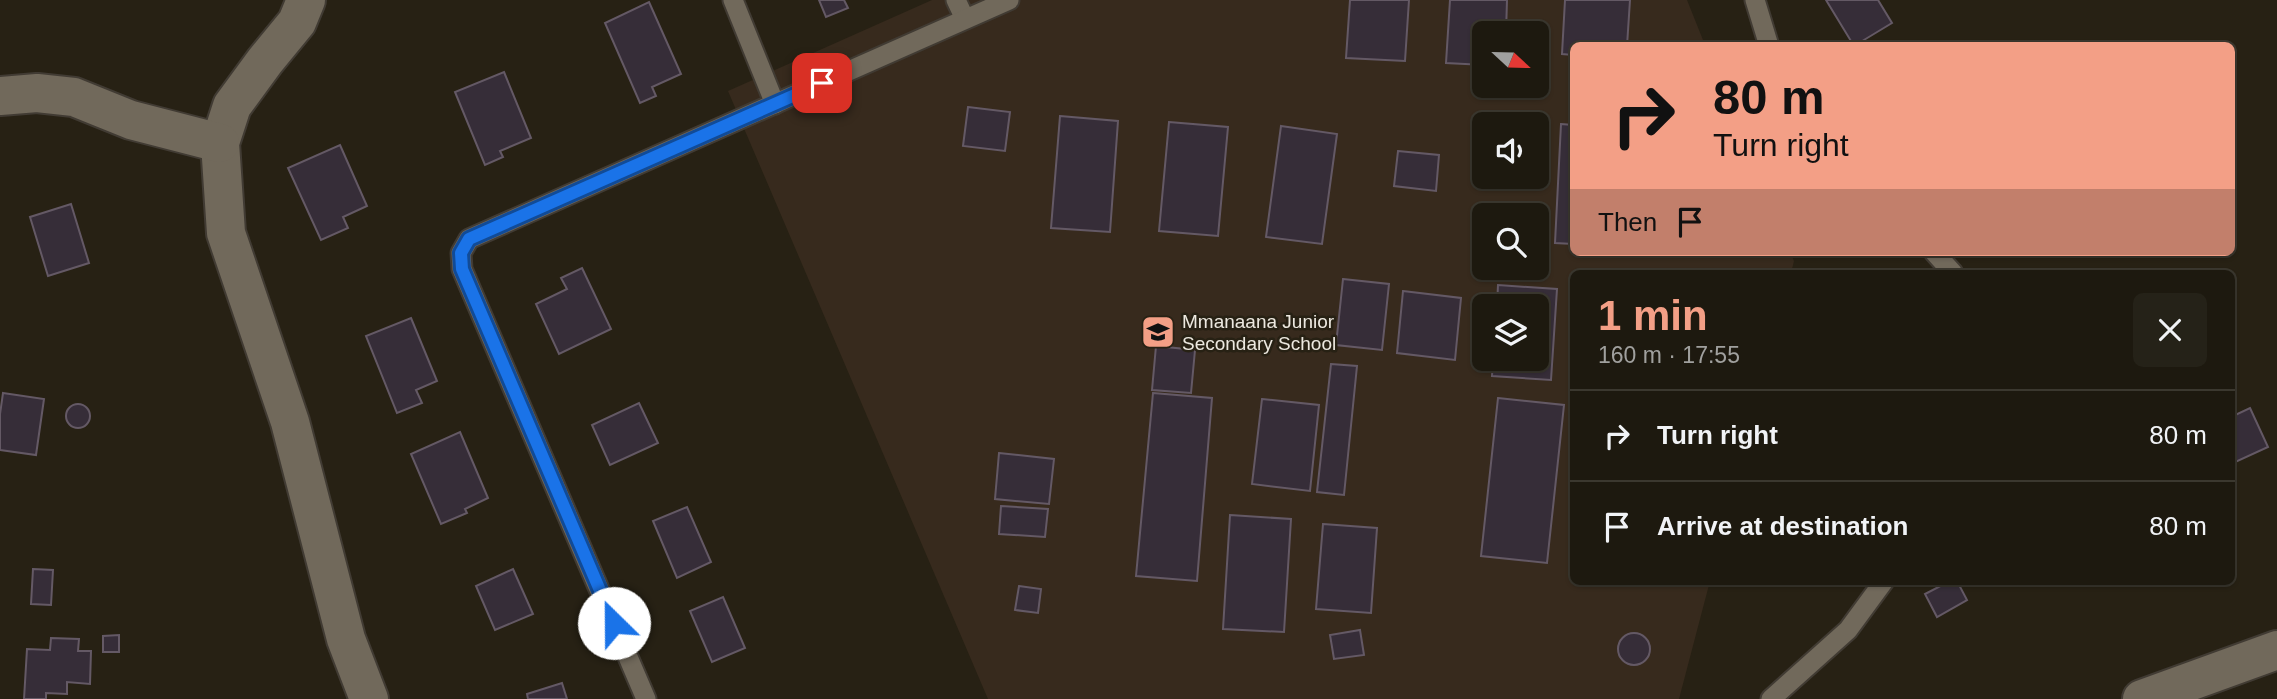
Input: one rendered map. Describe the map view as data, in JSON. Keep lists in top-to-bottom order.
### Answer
{
  "places": {
    "school or university": ["Mmanaana Junior Secondary School"]
  },
  "north": "right",
  "page": {
    "turn": ["80 m", "Turn right"],
    "then": "Then",
    "heading": ["1 min", "160 m · 17:55"],
    "list": [
      {
        "name": "Turn right",
        "value": "80 m"
      },
      {
        "name": "Arrive at destination",
        "value": "80 m"
      }
    ]
  }
}
